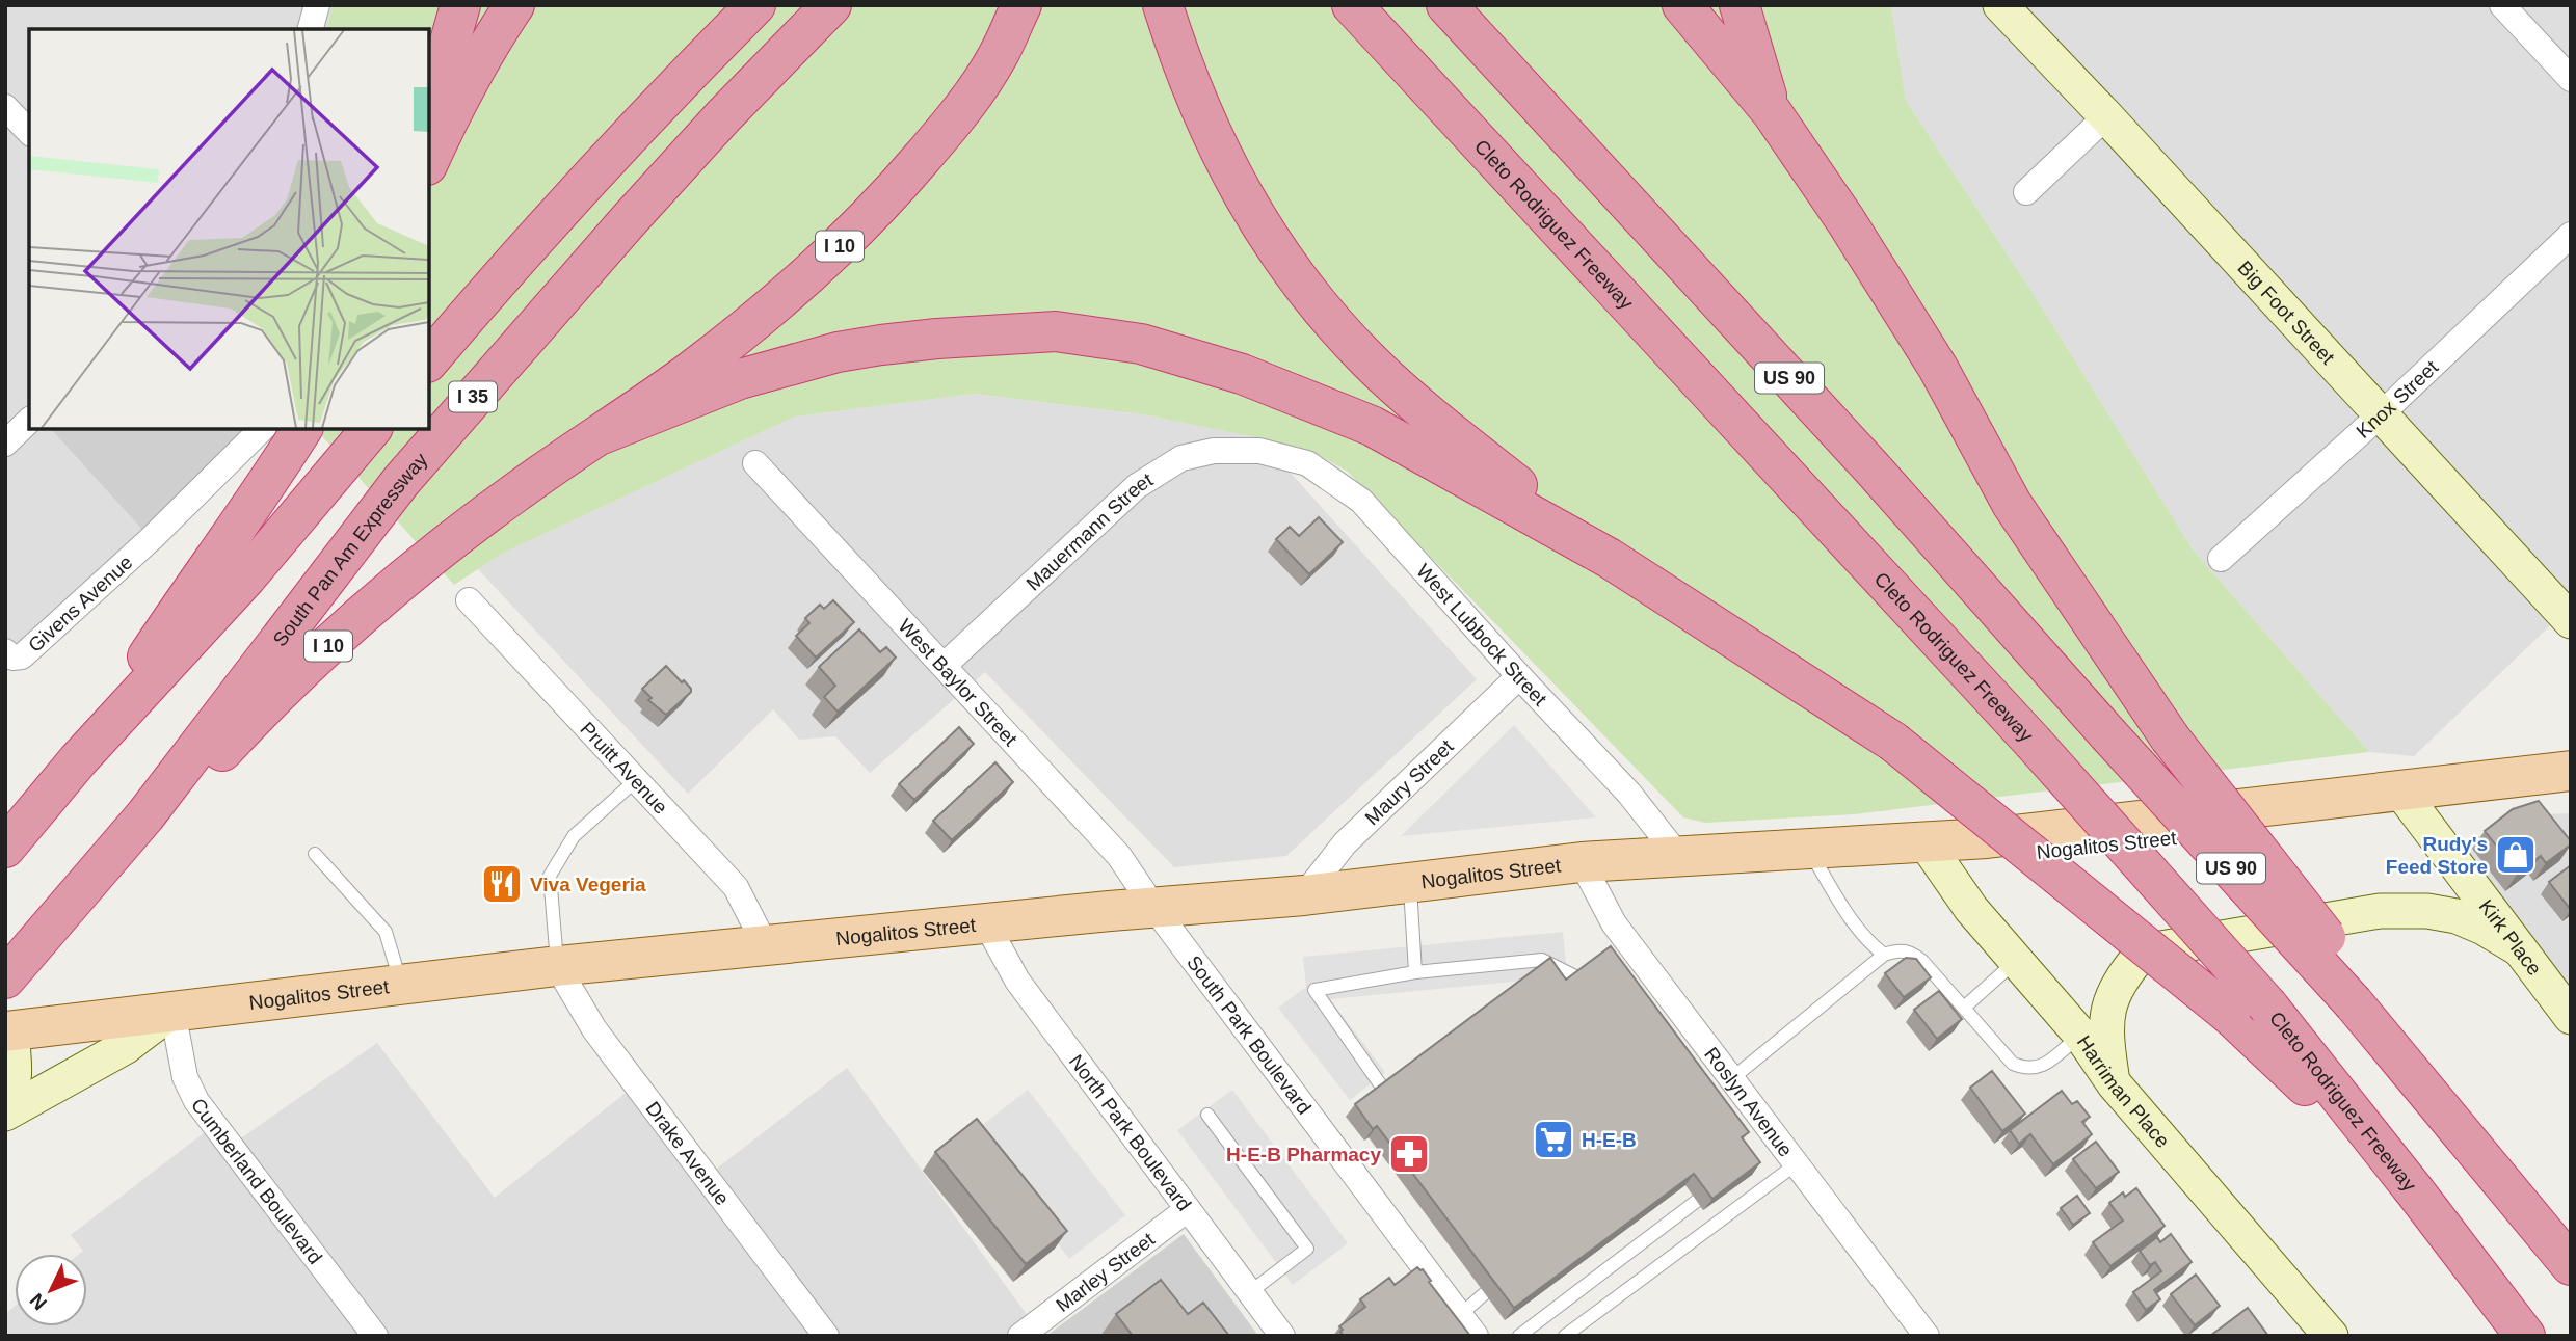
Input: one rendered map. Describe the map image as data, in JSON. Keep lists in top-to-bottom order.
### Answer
{
  "streets": {
    "highway": [
      "Cleto Rodriguez Freeway",
      "I 10",
      "US 90",
      "I 35",
      "South Pan Am Expressway"
    ],
    "main road": [
      "Big Foot Street",
      "Nogalitos Street",
      "Kirk Place",
      "Harriman Place"
    ],
    "street": [
      "Knox Street",
      "Mauermann Street",
      "Givens Avenue",
      "West Lubbock Street",
      "West Baylor Street",
      "Pruitt Avenue",
      "Maury Street",
      "South Park Boulevard",
      "Roslyn Avenue",
      "North Park Boulevard",
      "Drake Avenue",
      "Cumberland Boulevard",
      "Marley Street"
    ]
  },
  "crossings": [
    ["I 10", "South Pan Am Expressway"],
    ["Big Foot Street", "Knox Street"],
    ["Mauermann Street", "West Lubbock Street"],
    ["Mauermann Street", "West Baylor Street"],
    ["West Lubbock Street", "Maury Street"],
    ["West Lubbock Street", "Nogalitos Street"],
    ["West Baylor Street", "Nogalitos Street"],
    ["West Baylor Street", "South Park Boulevard"],
    ["Pruitt Avenue", "Nogalitos Street"],
    ["Maury Street", "Nogalitos Street"],
    ["Nogalitos Street", "Kirk Place"],
    ["Nogalitos Street", "South Park Boulevard"],
    ["Nogalitos Street", "Harriman Place"],
    ["Nogalitos Street", "Roslyn Avenue"],
    ["Nogalitos Street", "North Park Boulevard"],
    ["Nogalitos Street", "Drake Avenue"],
    ["Nogalitos Street", "Cumberland Boulevard"],
    ["North Park Boulevard", "Marley Street"]
  ],
  "places": {
    "shop": ["Rudy's Feed Store"],
    "restaurant": ["Viva Vegeria"],
    "supermarket": ["H-E-B"],
    "pharmacy": ["H-E-B Pharmacy"]
  },
  "north": "bottom left"
}
